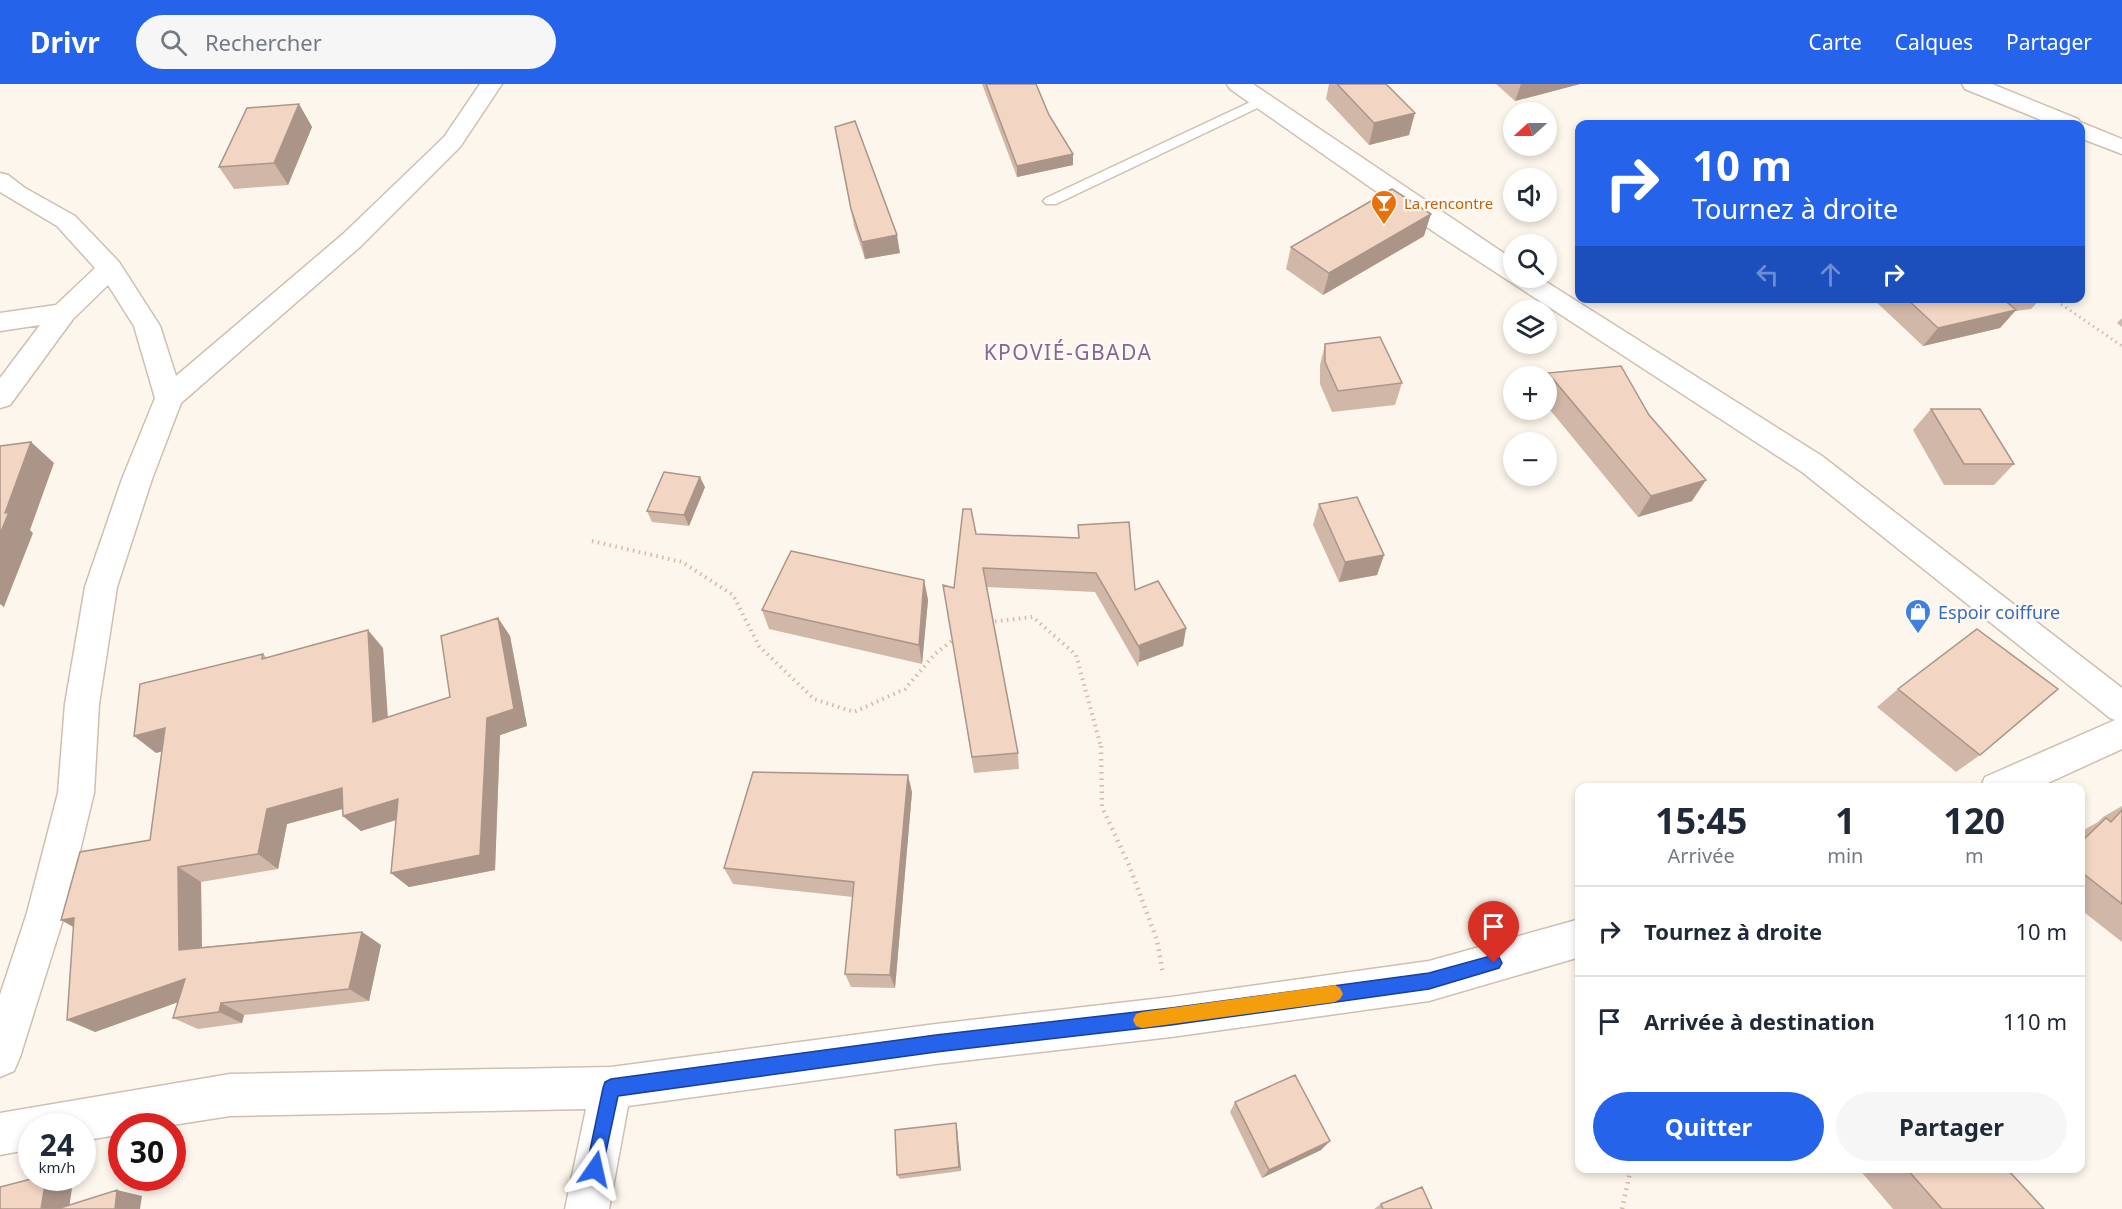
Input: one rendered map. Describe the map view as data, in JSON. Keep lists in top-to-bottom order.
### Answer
{
  "districts": ["KPOVIÉ-GBADA"],
  "places": {
    "bar": ["La rencontre"],
    "shop": ["Espoir coiffure"]
  },
  "north": "left",
  "page": {
    "header": "Drivr",
    "search": "Rechercher",
    "nav": ["Carte", "Calques", "Partager"],
    "map_buttons": ["+", "−"],
    "turn": ["10 m", "Tournez à droite"],
    "eta": [
      "15:45",
      "Arrivée",
      "1",
      "min",
      "120",
      "m"
    ],
    "list": [
      {
        "name": "Tournez à droite",
        "value": "10 m"
      },
      {
        "name": "Arrivée à destination",
        "value": "110 m"
      }
    ],
    "buttons": ["Quitter", "Partager"],
    "speed": "24 km/h",
    "limit": "30"
  }
}
